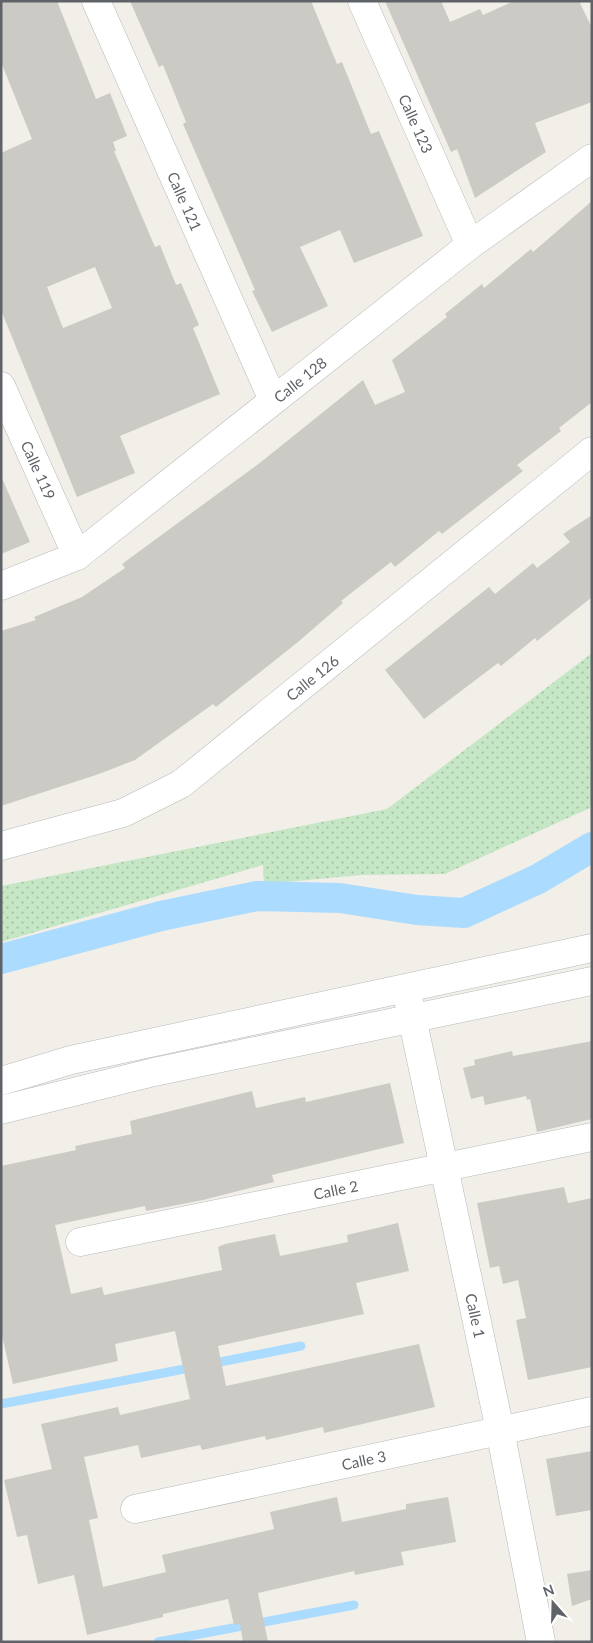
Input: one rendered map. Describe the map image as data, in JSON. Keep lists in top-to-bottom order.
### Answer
{
  "streets": {
    "street": [
      "Calle 123",
      "Calle 121",
      "Calle 128",
      "Calle 119",
      "Calle 126",
      "Calle 2",
      "Calle 1",
      "Calle 3"
    ]
  },
  "crossings": [
    ["Calle 123", "Calle 128"],
    ["Calle 121", "Calle 128"],
    ["Calle 128", "Calle 119"],
    ["Calle 2", "Calle 1"],
    ["Calle 1", "Calle 3"]
  ],
  "north": "top"
}
